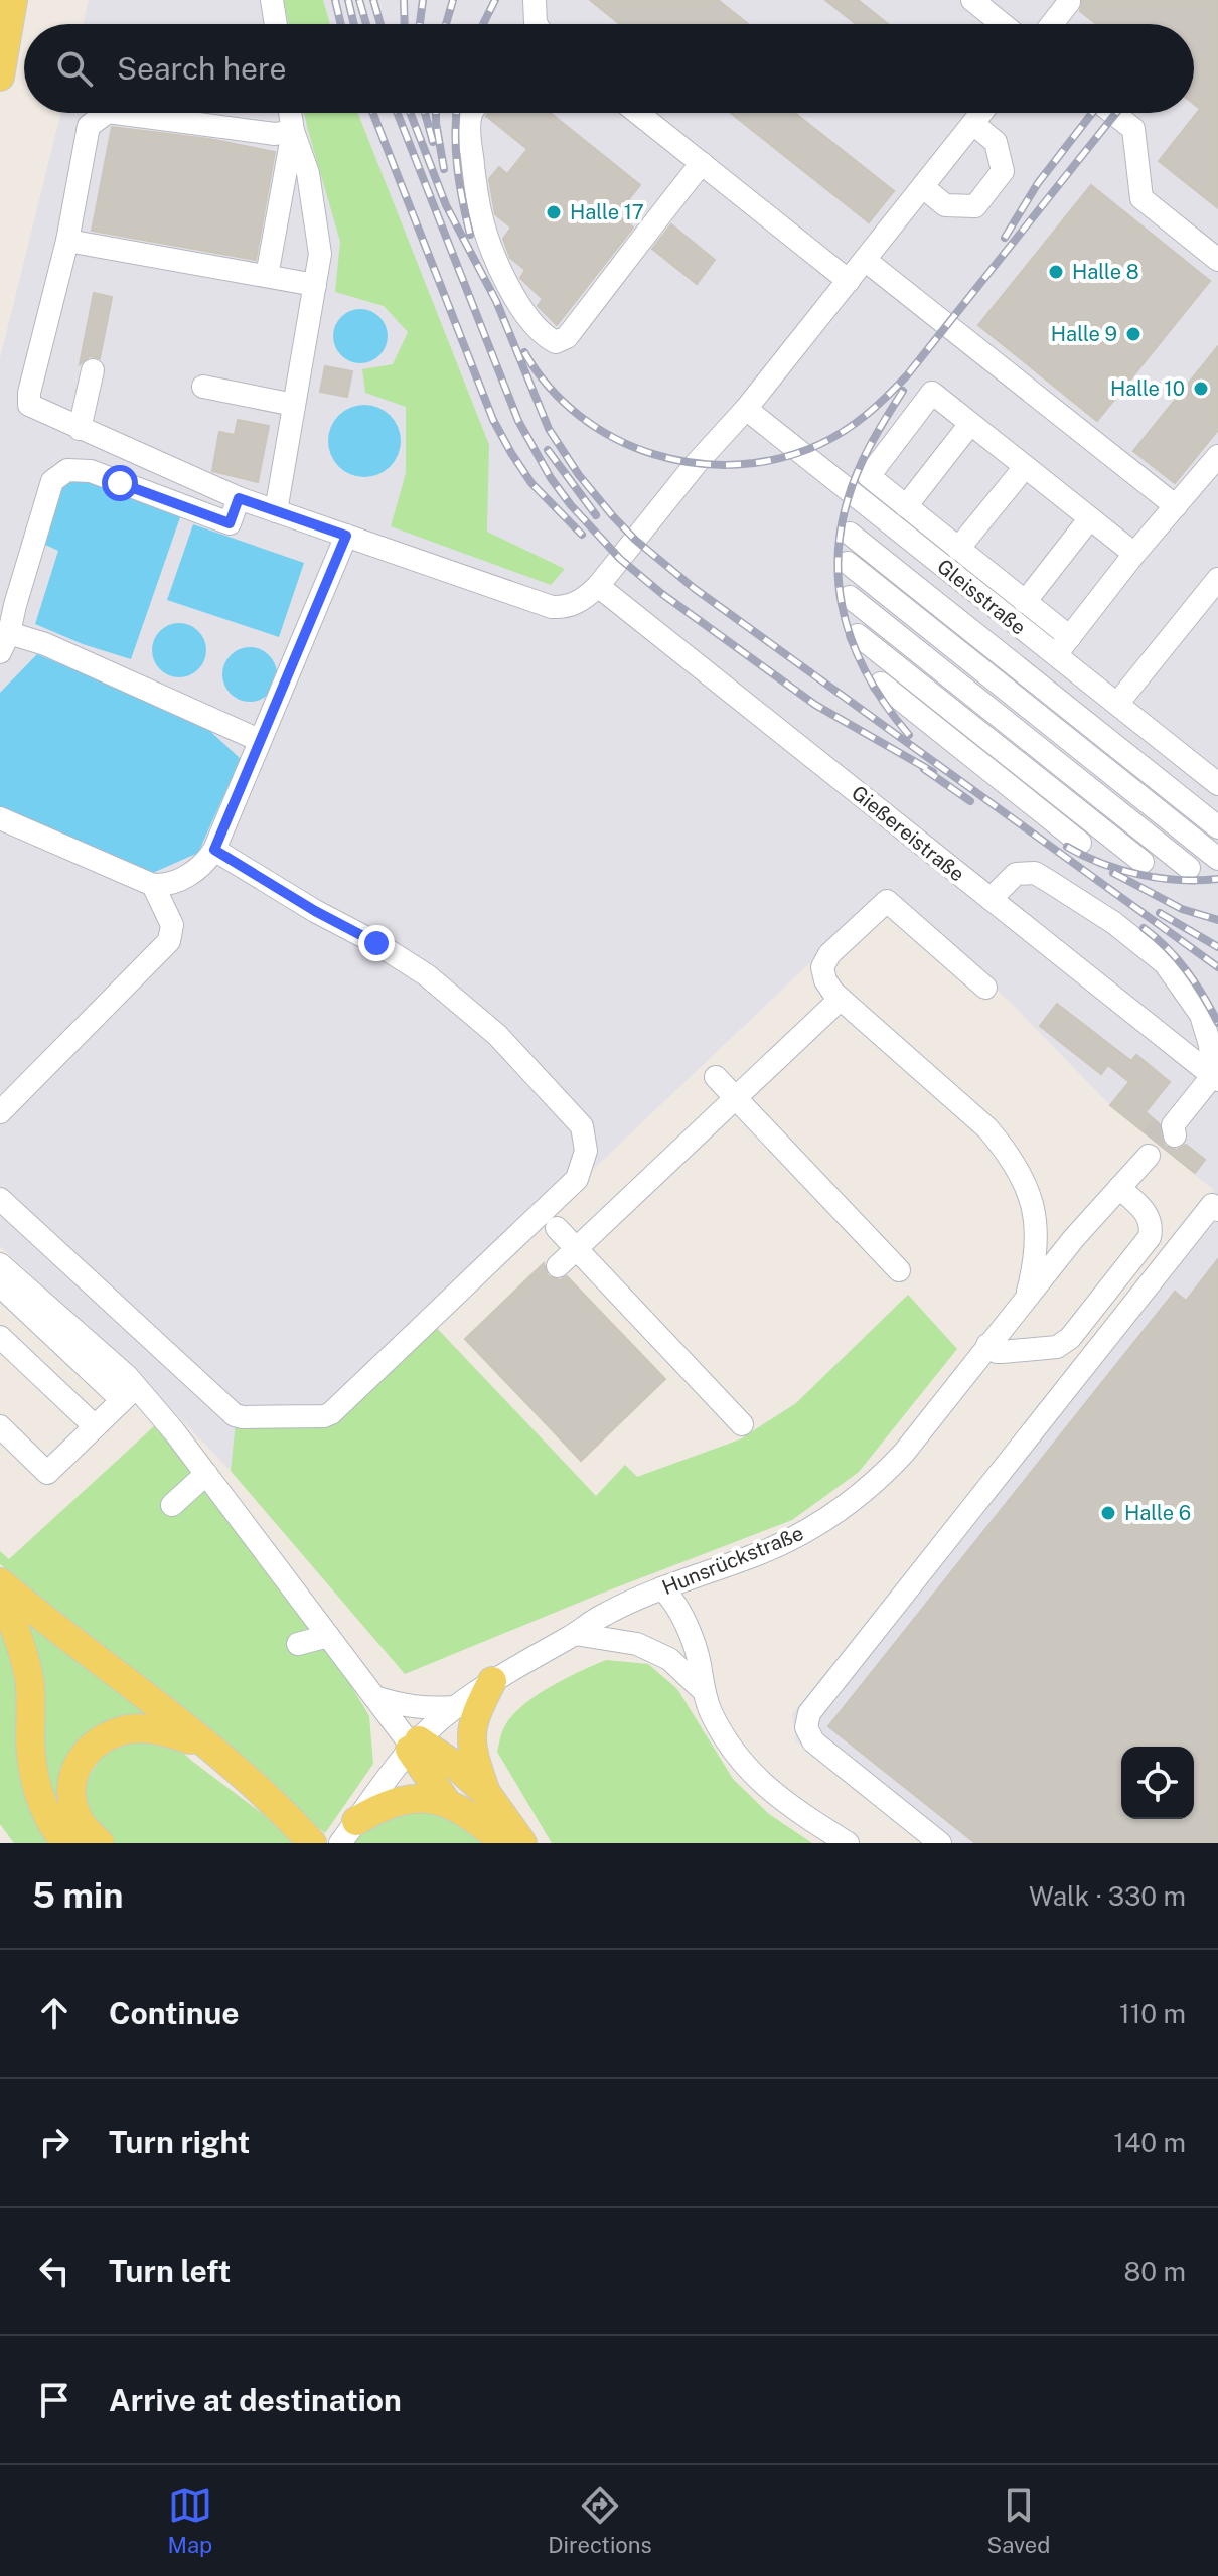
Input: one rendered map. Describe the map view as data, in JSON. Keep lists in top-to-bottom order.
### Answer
{
  "streets": {
    "street": ["Gleisstraße", "Gießereistraße", "Hunsrückstraße"]
  },
  "crossings": [
    ["Gießereistraße", "Hunsrückstraße"]
  ],
  "places": [
    "Halle 17",
    "Halle 8",
    "Halle 9",
    "Halle 10",
    "Halle 6"
  ],
  "page": {
    "search": "Search here",
    "heading": ["5 min", "Walk · 330 m"],
    "list": [
      ["Continue", "110 m"],
      ["Turn right", "140 m"],
      ["Turn left", "80 m"],
      "Arrive at destination"
    ],
    "nav": ["Map", "Directions", "Saved"]
  }
}
